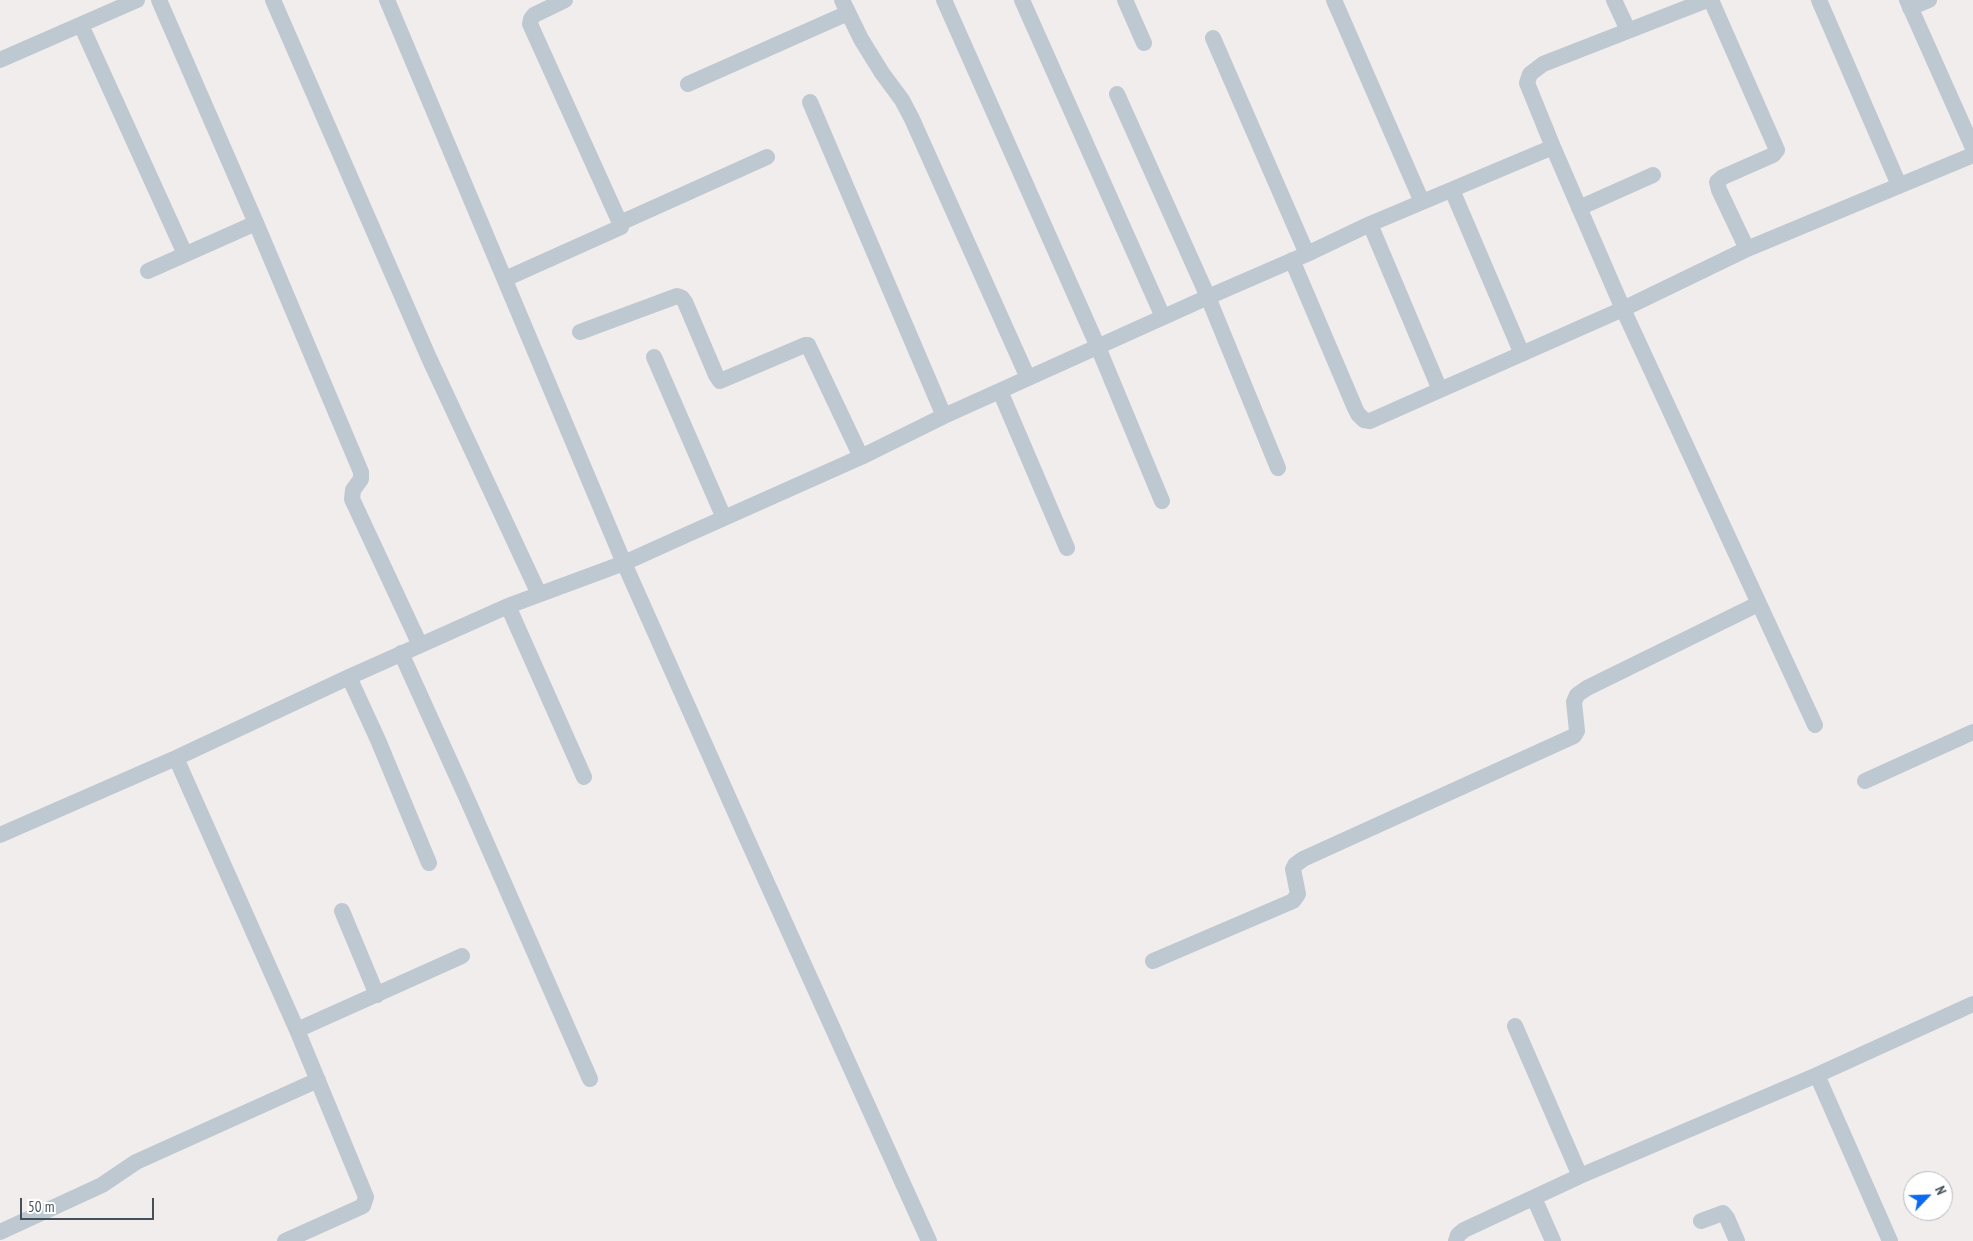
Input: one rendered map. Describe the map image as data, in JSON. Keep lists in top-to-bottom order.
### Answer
{
  "scale_bar": "50 m",
  "north": "top right"
}
